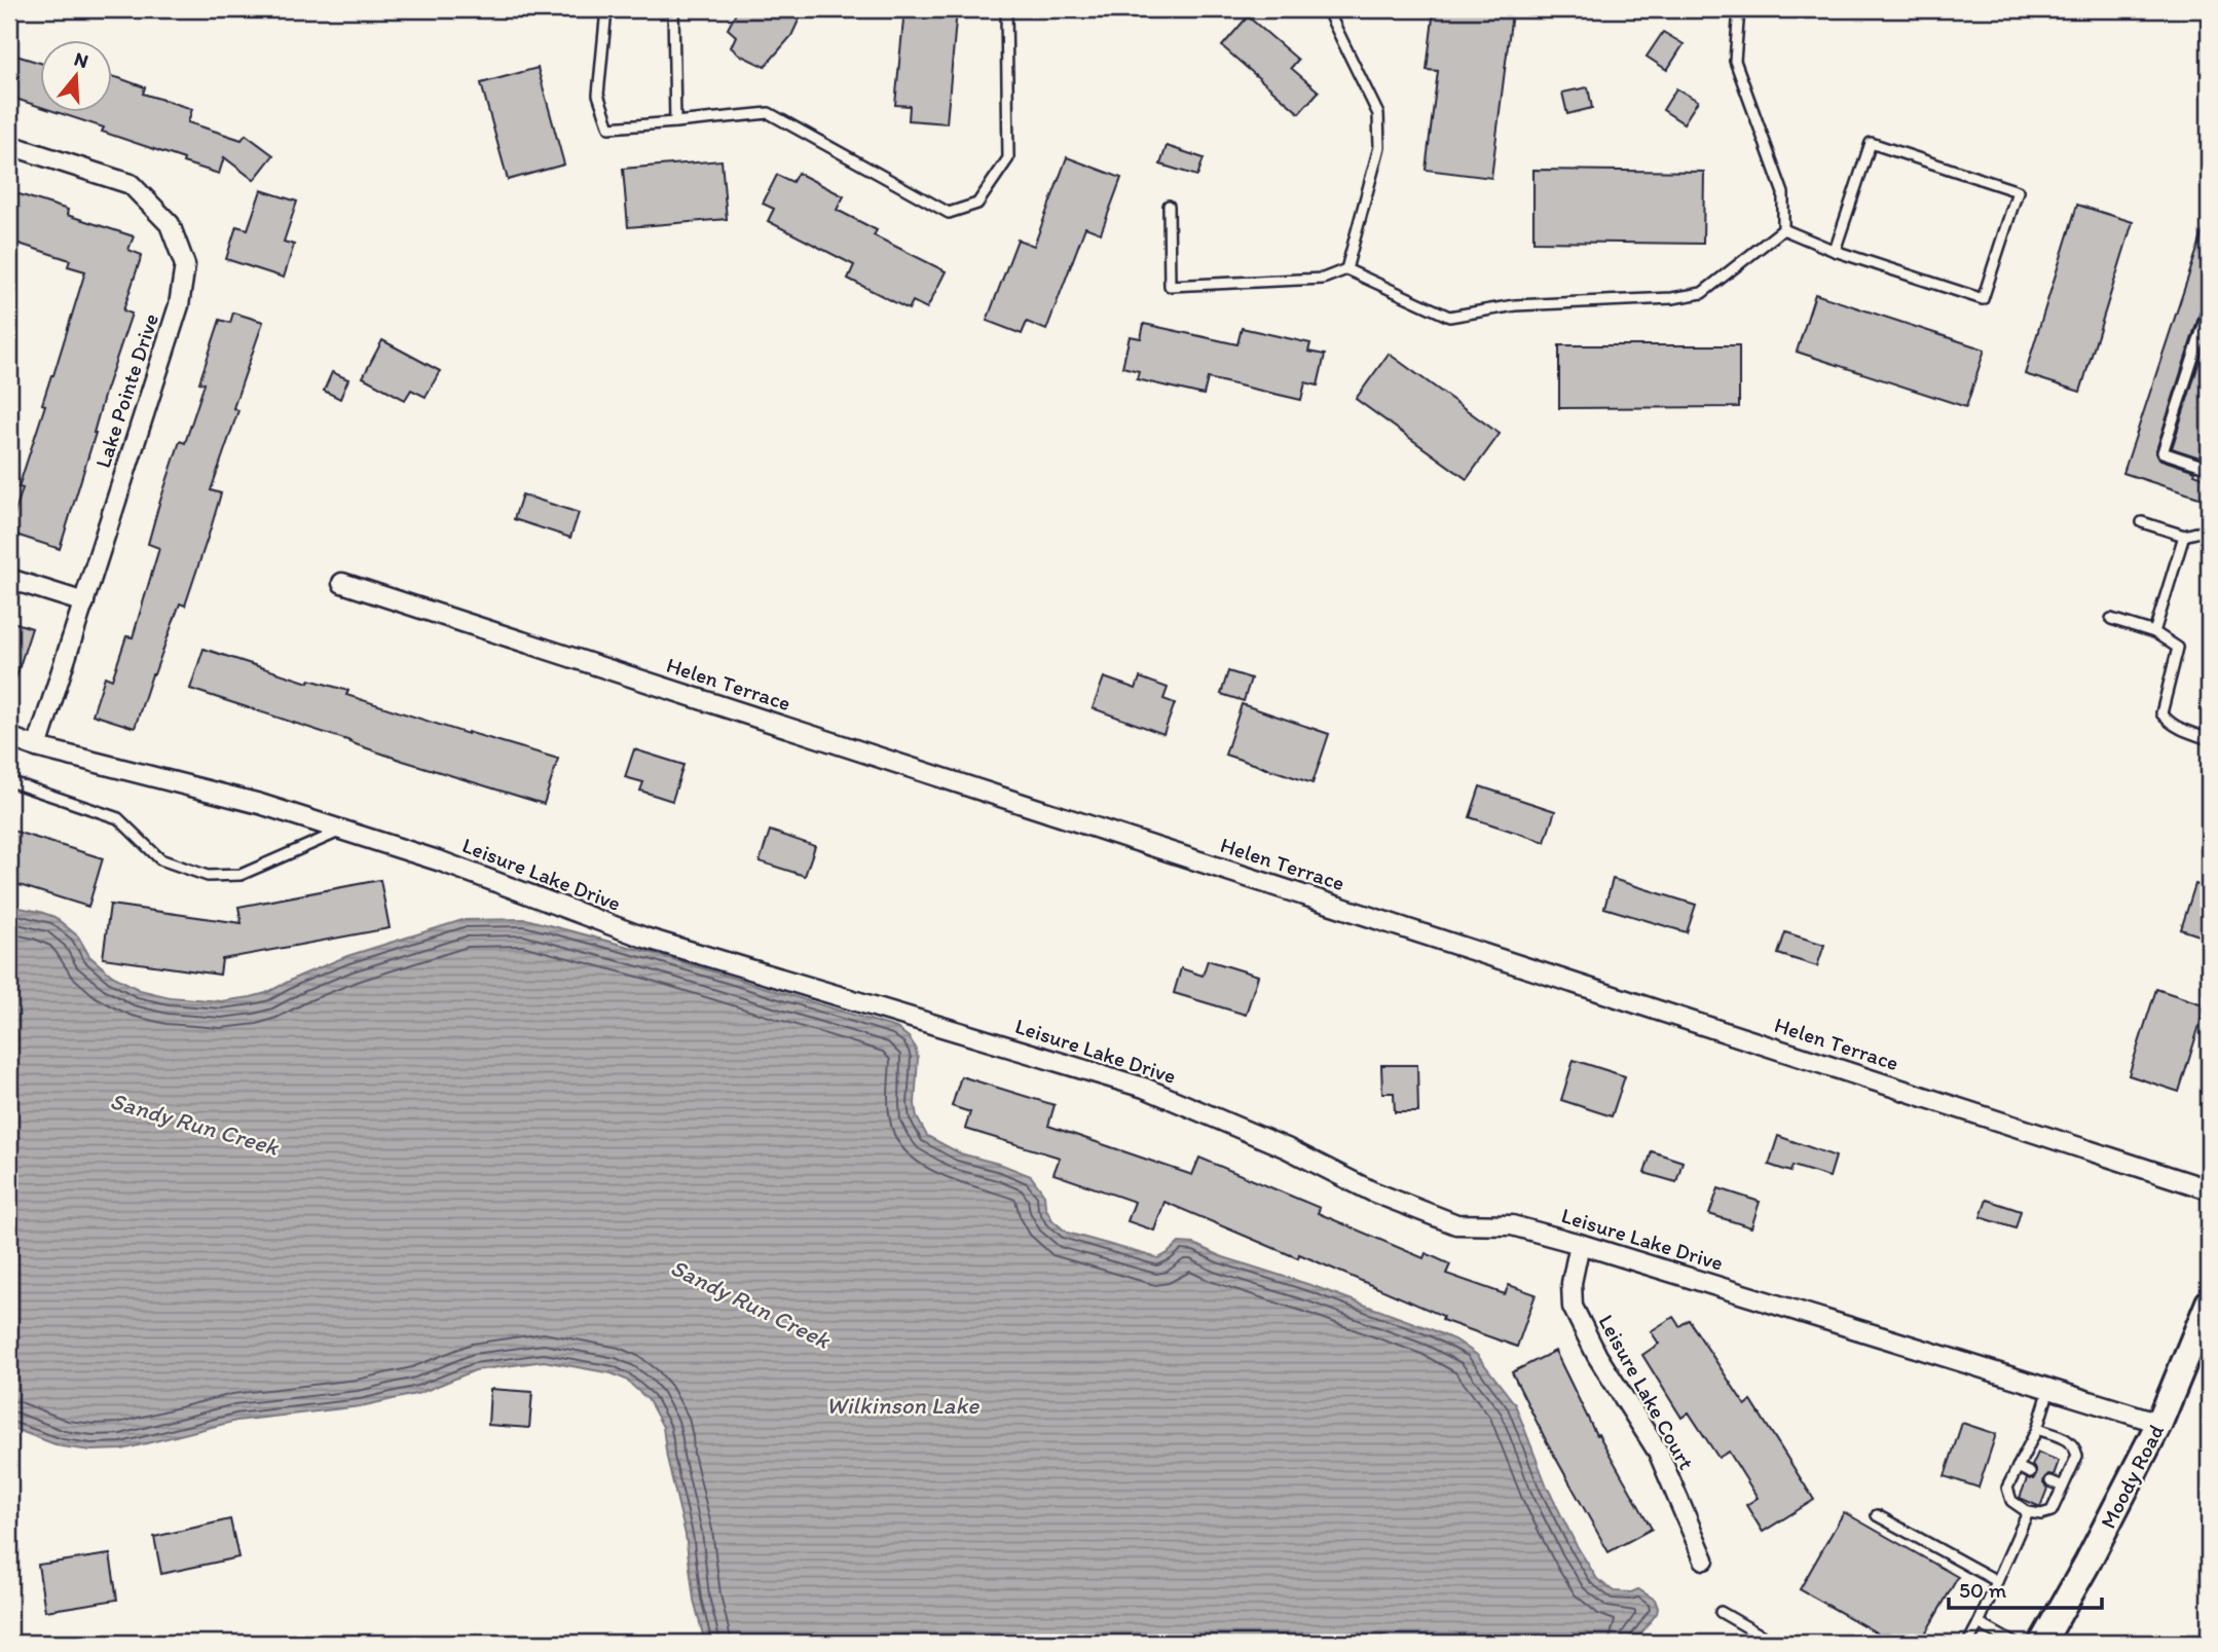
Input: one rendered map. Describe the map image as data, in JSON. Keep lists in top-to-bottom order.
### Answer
{
  "streets": {
    "main road": ["Moody Road"],
    "street": [
      "Lake Pointe Drive",
      "Helen Terrace",
      "Leisure Lake Drive",
      "Leisure Lake Court"
    ]
  },
  "crossings": [
    ["Lake Pointe Drive", "Leisure Lake Drive"],
    ["Leisure Lake Drive", "Leisure Lake Court"],
    ["Leisure Lake Drive", "Moody Road"]
  ],
  "water": ["Sandy Run Creek", "Wilkinson Lake"],
  "scale_bar": "50 m",
  "north": "top"
}
